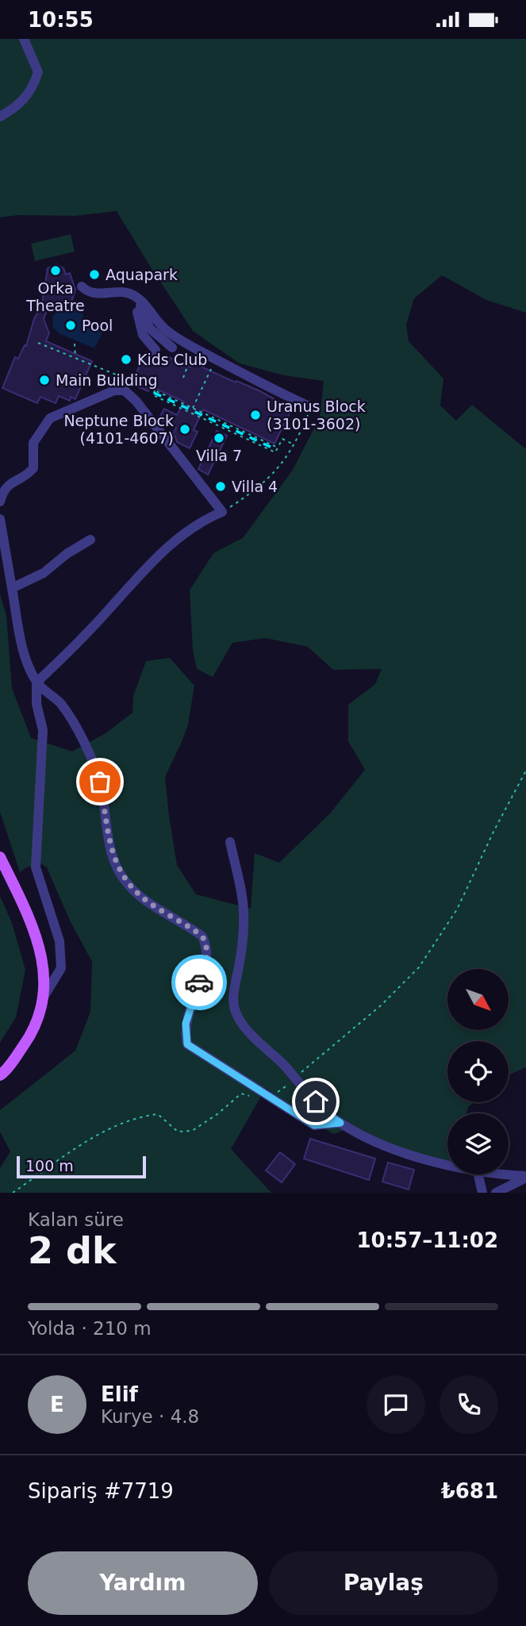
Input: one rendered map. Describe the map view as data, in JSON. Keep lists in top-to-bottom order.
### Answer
{
  "places": [
    "Orka Theatre",
    "Aquapark",
    "Pool",
    "Kids Club",
    "Main Building",
    "Uranus Block (3101-3602)",
    "Neptune Block (4101-4607)",
    "Villa 7",
    "Villa 4"
  ],
  "scale_bar": "100 m",
  "north": "bottom right",
  "page": {
    "status": "10:55",
    "scale": "100 m",
    "heading": ["2 dk", "Kalan süre", "10:57–11:02"],
    "panel": [
      "Elif",
      "Kurye · 4.8",
      "Sipariş #7719",
      "₺681"
    ],
    "bar": "Yolda · 210 m",
    "round": "E",
    "buttons": ["Yardım", "Paylaş"]
  }
}
